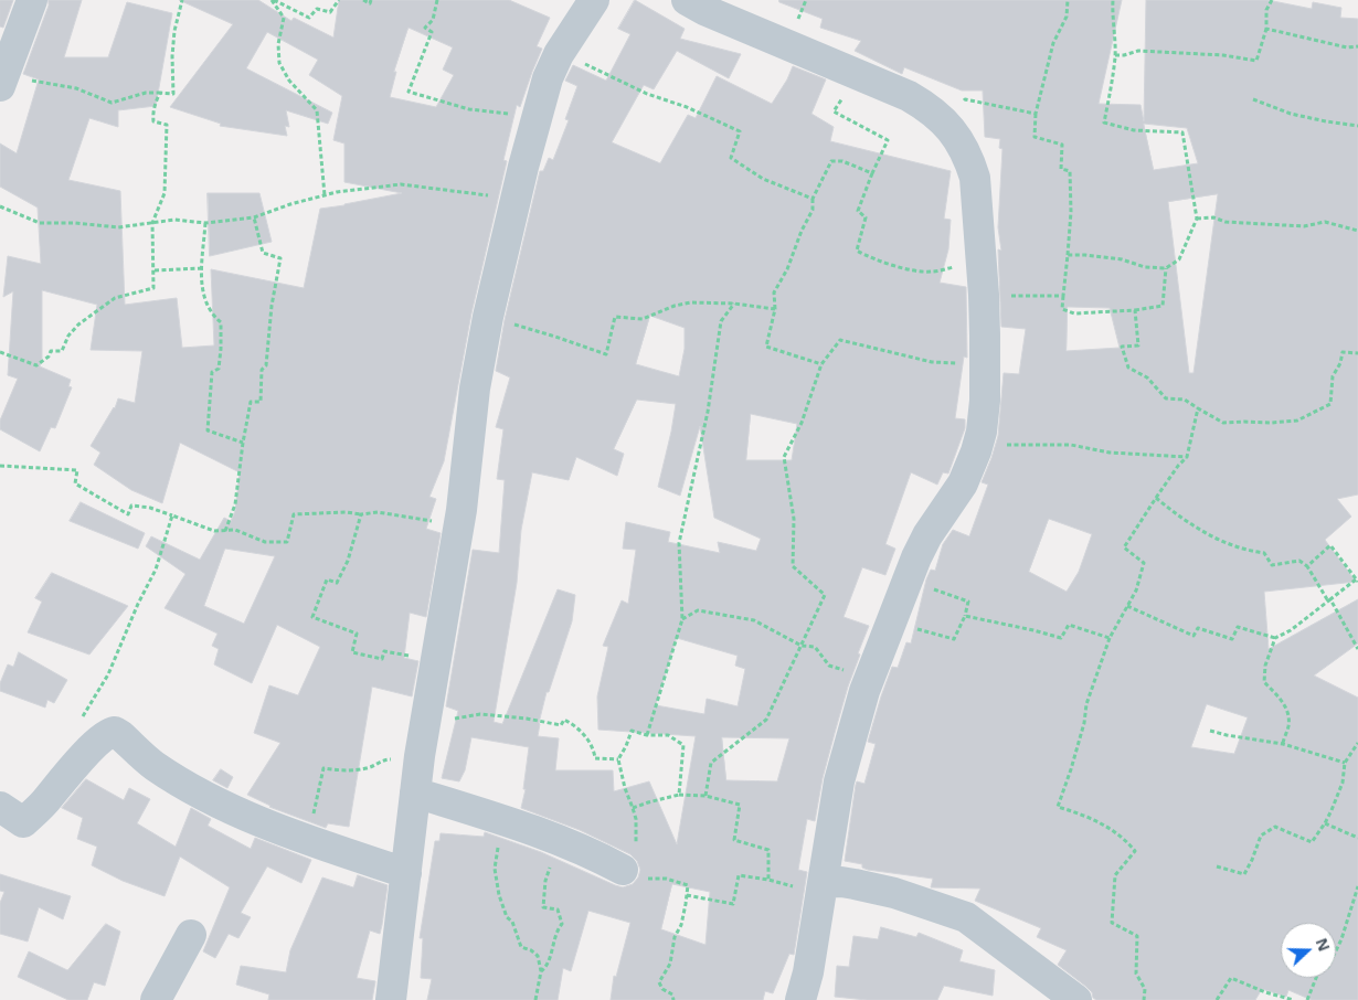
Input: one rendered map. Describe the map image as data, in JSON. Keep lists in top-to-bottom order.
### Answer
{
  "north": "right"
}
